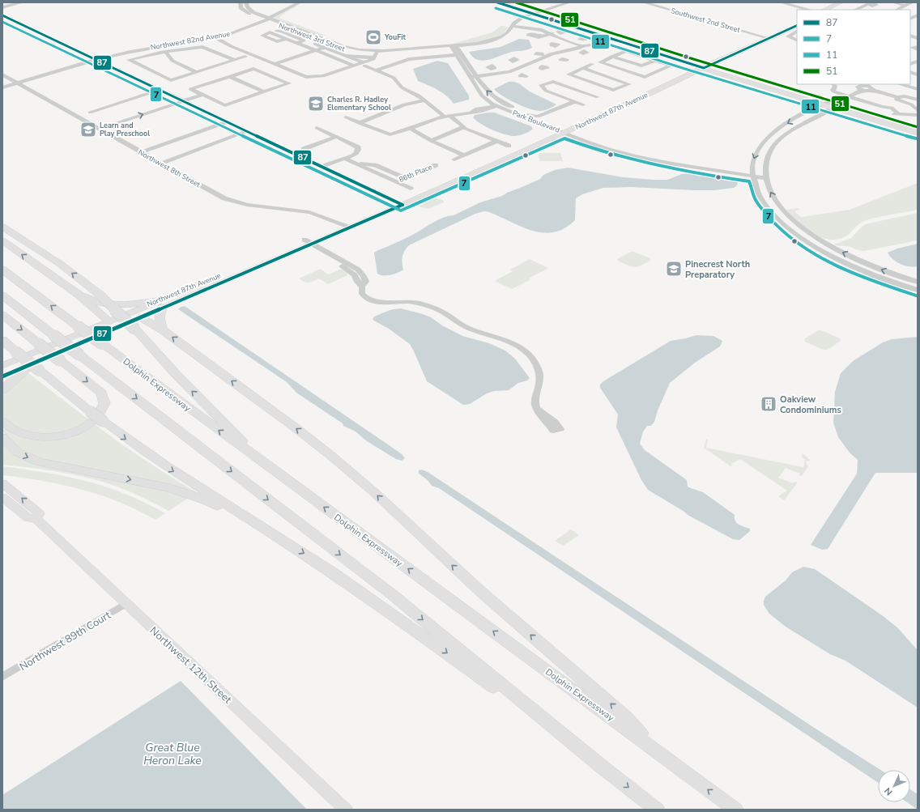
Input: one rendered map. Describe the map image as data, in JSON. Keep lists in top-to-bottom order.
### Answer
{
  "streets": {
    "highway": ["Dolphin Expressway"],
    "main road": ["Northwest 87th Avenue", "Northwest 12th Street"],
    "street": [
      "Southwest 2nd Street",
      "Northwest 3rd Street",
      "Northwest 82nd Avenue",
      "Park Boulevard",
      "Northwest 8th Street",
      "86th Place",
      "Northwest 89th Court"
    ]
  },
  "crossings": [
    ["Southwest 2nd Street", "Northwest 87th Avenue"],
    ["Northwest 3rd Street", "Northwest 82nd Avenue"],
    ["Northwest 3rd Street", "Park Boulevard"],
    ["Northwest 82nd Avenue", "Northwest 8th Street"],
    ["Northwest 87th Avenue", "Park Boulevard"],
    ["Northwest 87th Avenue", "Northwest 8th Street"],
    ["Northwest 87th Avenue", "Dolphin Expressway"],
    ["Northwest 89th Court", "Northwest 12th Street"]
  ],
  "water": ["Great Blue Heron Lake"],
  "places": {
    "sports": ["YouFit"],
    "school or university": ["Charles R. Hadley Elementary School", "Learn and Play Preschool", "Pinecrest North Preparatory"],
    "building": ["Oakview Condominiums"]
  },
  "lines": [
    "transit line 87",
    "transit line 51",
    "transit line 11",
    "transit line 7"
  ],
  "legend": [
    "87",
    "7",
    "11",
    "51"
  ],
  "north": "bottom left"
}
